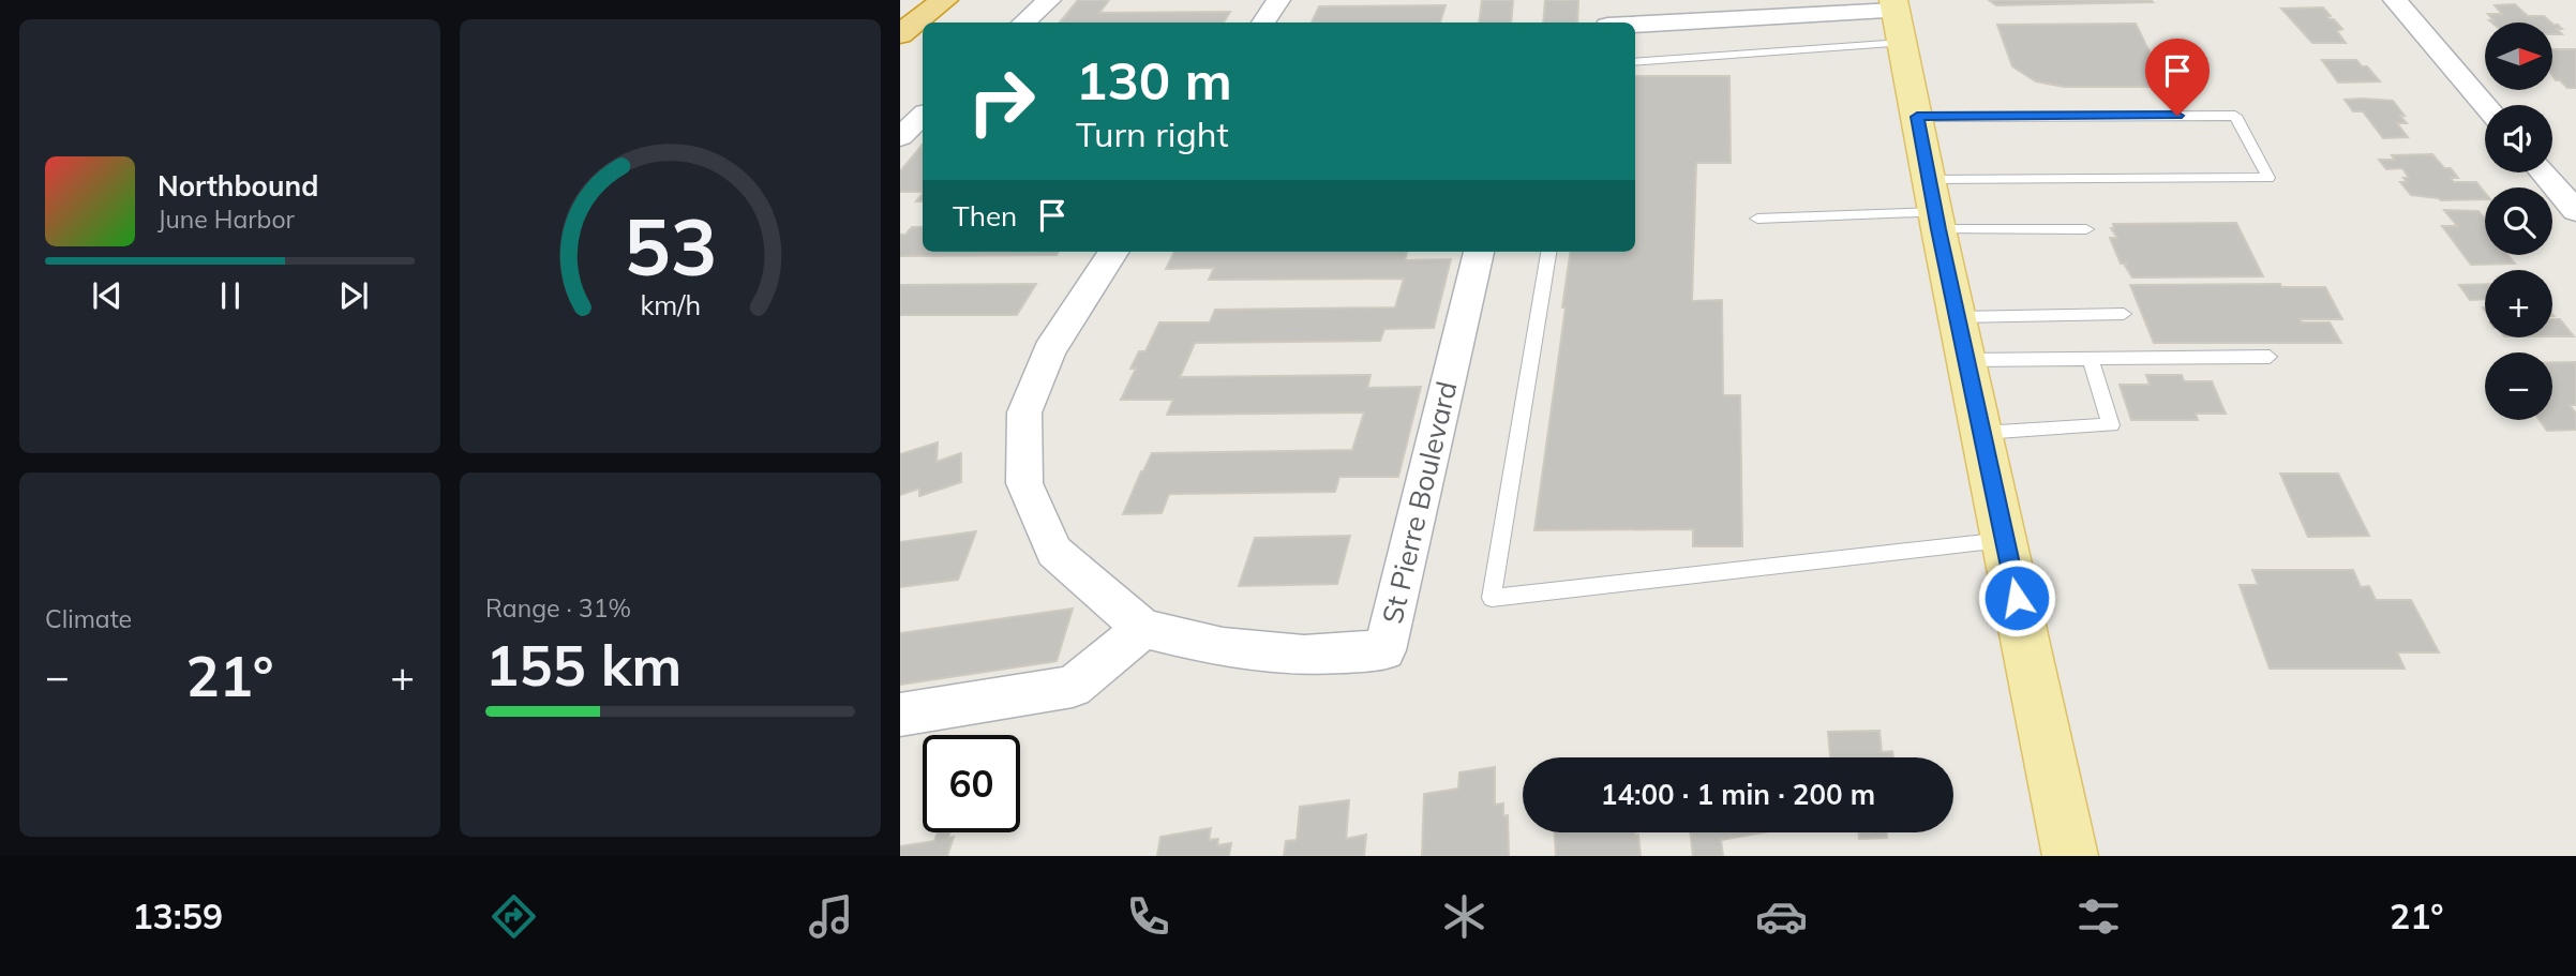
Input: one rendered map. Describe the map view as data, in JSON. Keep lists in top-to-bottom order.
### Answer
{
  "streets": {
    "street": ["St Pierre Boulevard"]
  },
  "north": "right",
  "page": {
    "map_buttons": ["+", "−"],
    "turn": ["130 m", "Turn right"],
    "song": ["Northbound", "June Harbor"],
    "then": "Then",
    "tile": [
      "Climate",
      ["Range · 31%", "155 km"]
    ],
    "heat": ["−", "21°", "+"],
    "limit": "60",
    "trip": "14:00 · 1 min · 200 m",
    "tabs": ["13:59", "21°"],
    "gauge": ["53", "km/h"]
  }
}
